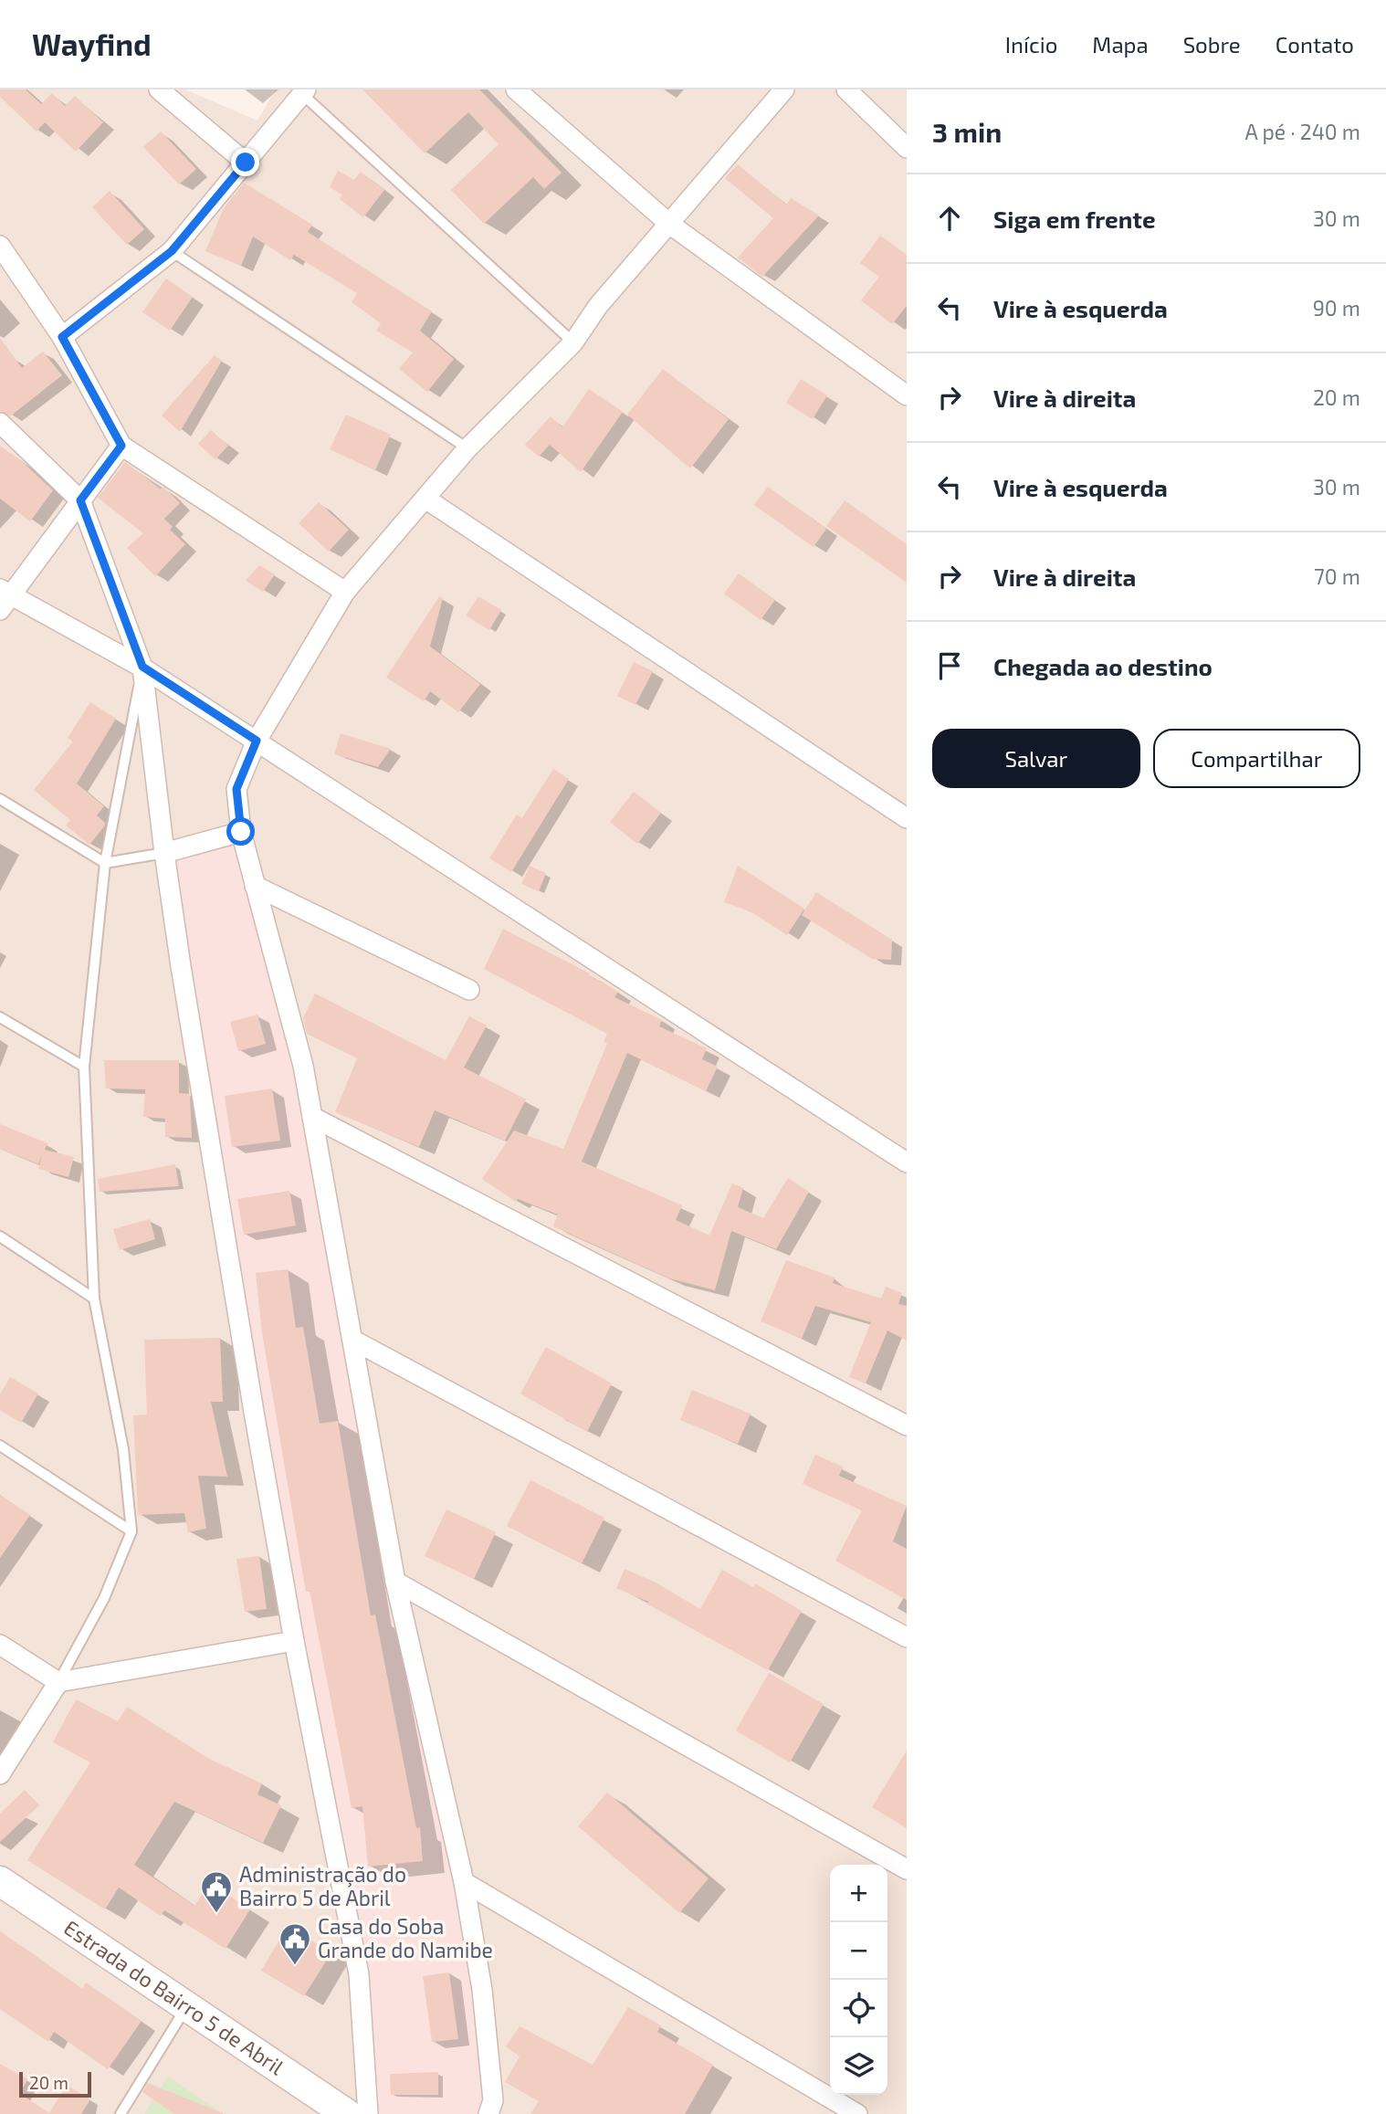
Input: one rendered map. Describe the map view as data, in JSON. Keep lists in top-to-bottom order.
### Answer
{
  "streets": {
    "street": ["Estrada do Bairro 5 de Abril"]
  },
  "places": {
    "public building": ["Administração do Bairro 5 de Abril", "Casa do Soba Grande do Namibe"]
  },
  "scale_bar": "20 m",
  "page": {
    "header": "Wayfind",
    "nav": [
      "Início",
      "Mapa",
      "Sobre",
      "Contato"
    ],
    "heading": ["3 min", "A pé · 240 m"],
    "list": [
      ["Siga em frente", "30 m"],
      ["Vire à esquerda", "90 m"],
      ["Vire à direita", "20 m"],
      ["Vire à esquerda", "30 m"],
      ["Vire à direita", "70 m"],
      "Chegada ao destino"
    ],
    "buttons": ["Salvar", "Compartilhar"],
    "map_buttons": ["+", "−"],
    "scale": "20 m"
  }
}
